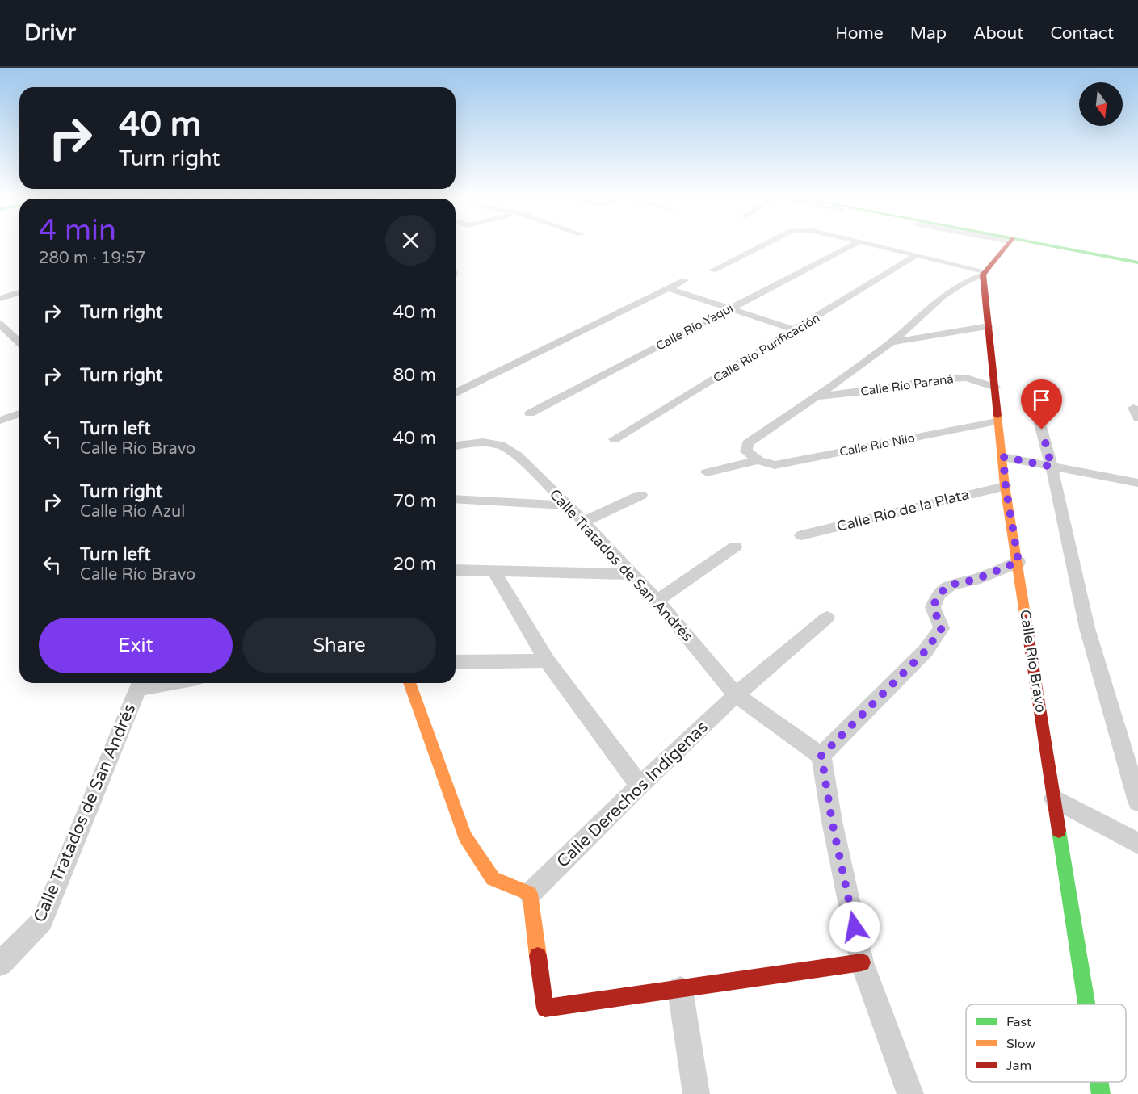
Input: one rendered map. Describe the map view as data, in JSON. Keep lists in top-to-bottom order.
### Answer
{
  "streets": {
    "street": [
      "Calle Río Yaqui",
      "Calle Río Purificación",
      "Calle Río Paraná",
      "Calle Río Nilo",
      "Calle Río de la Plata",
      "Calle Tratados de San Andrés",
      "Calle Río Bravo",
      "Calle Derechos Indígenas"
    ]
  },
  "crossings": [
    ["Calle Río Paraná", "Calle Río Bravo"],
    ["Calle Río Nilo", "Calle Río Bravo"],
    ["Calle Río de la Plata", "Calle Río Bravo"],
    ["Calle Tratados de San Andrés", "Calle Derechos Indígenas"]
  ],
  "legend": ["Fast", "Slow", "Jam"],
  "north": "bottom",
  "page": {
    "header": "Drivr",
    "nav": [
      "Home",
      "Map",
      "About",
      "Contact"
    ],
    "turn": ["40 m", "Turn right"],
    "heading": ["4 min", "280 m · 19:57"],
    "list": [
      {
        "name": "Turn right",
        "value": "40 m"
      },
      {
        "name": "Turn right",
        "value": "80 m"
      },
      {
        "name": "Turn left",
        "note": "Calle Río Bravo",
        "value": "40 m"
      },
      {
        "name": "Turn right",
        "note": "Calle Río Azul",
        "value": "70 m"
      },
      {
        "name": "Turn left",
        "note": "Calle Río Bravo",
        "value": "20 m"
      }
    ],
    "buttons": ["Exit", "Share"]
  }
}
